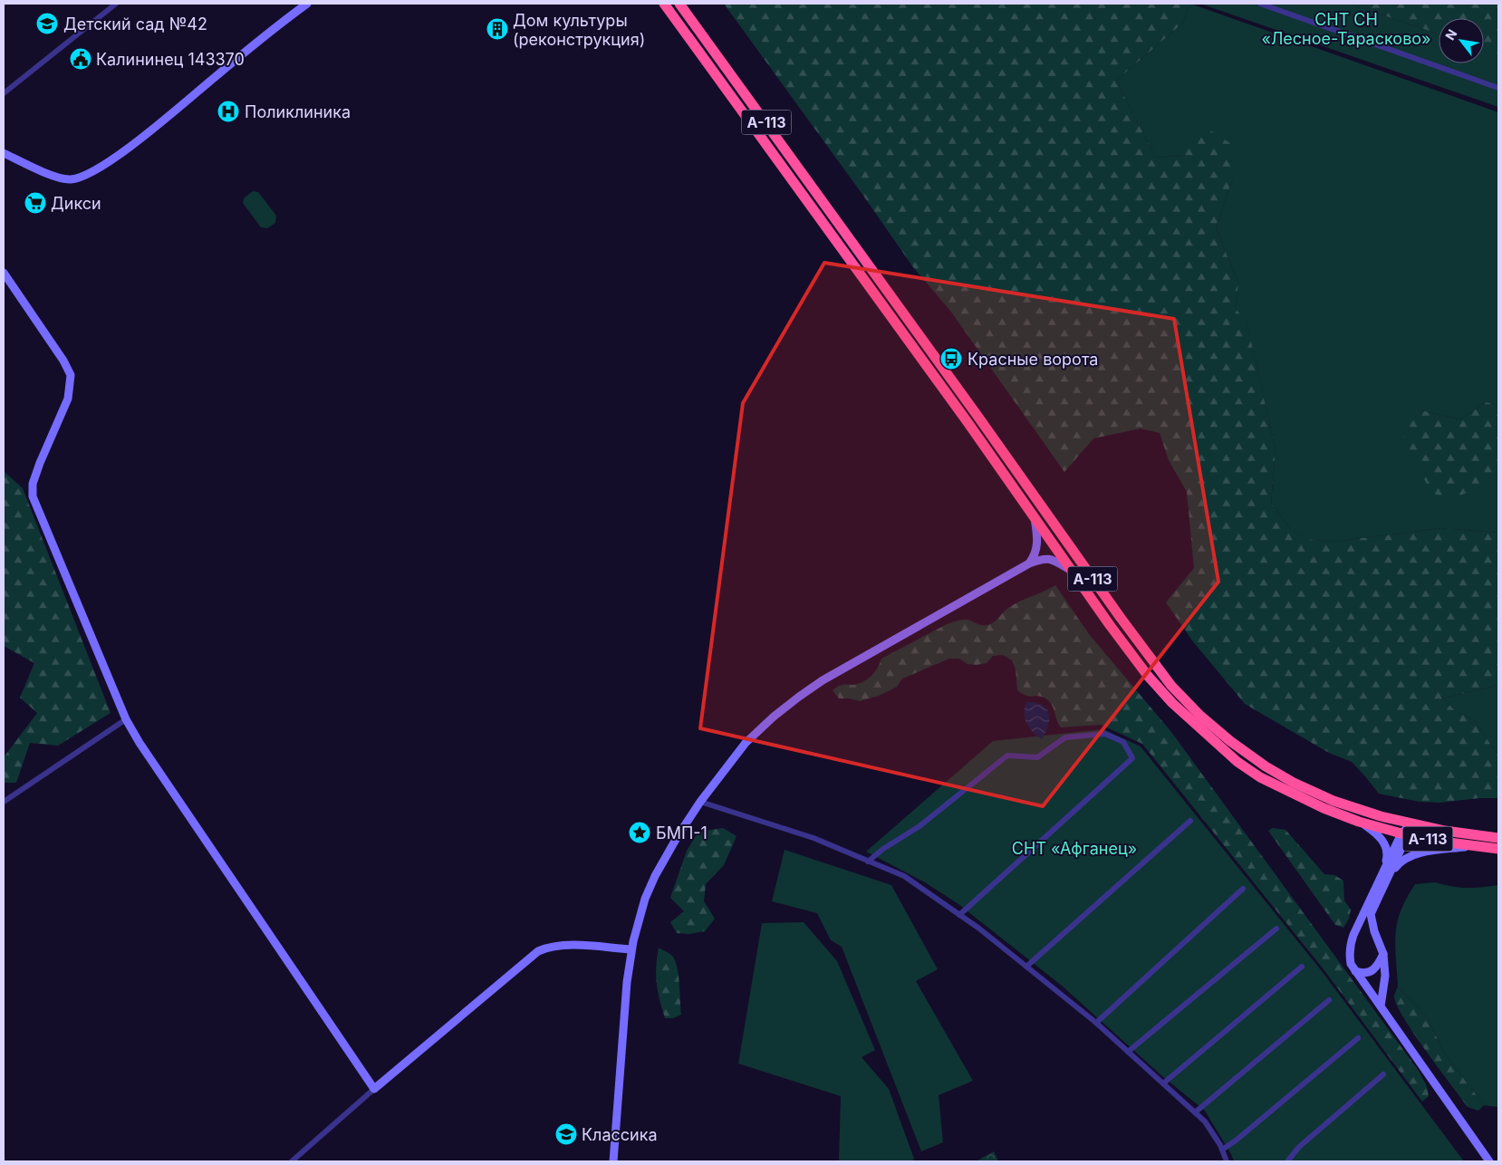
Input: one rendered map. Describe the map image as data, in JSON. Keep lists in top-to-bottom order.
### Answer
{
  "streets": {
    "highway": ["А-113"]
  },
  "parks": ["СНТ СН «Лесное-Тарасково»", "СНТ «Афганец»"],
  "places": {
    "school or university": ["Детский сад №42", "Классика"],
    "building": ["Дом культуры (реконструкция)"],
    "public building": ["Калининец 143370"],
    "hospital": ["Поликлиника"],
    "supermarket": ["Дикси"],
    "bus stop": ["Красные ворота"],
    "place": ["БМП-1"]
  },
  "north": "top left"
}
